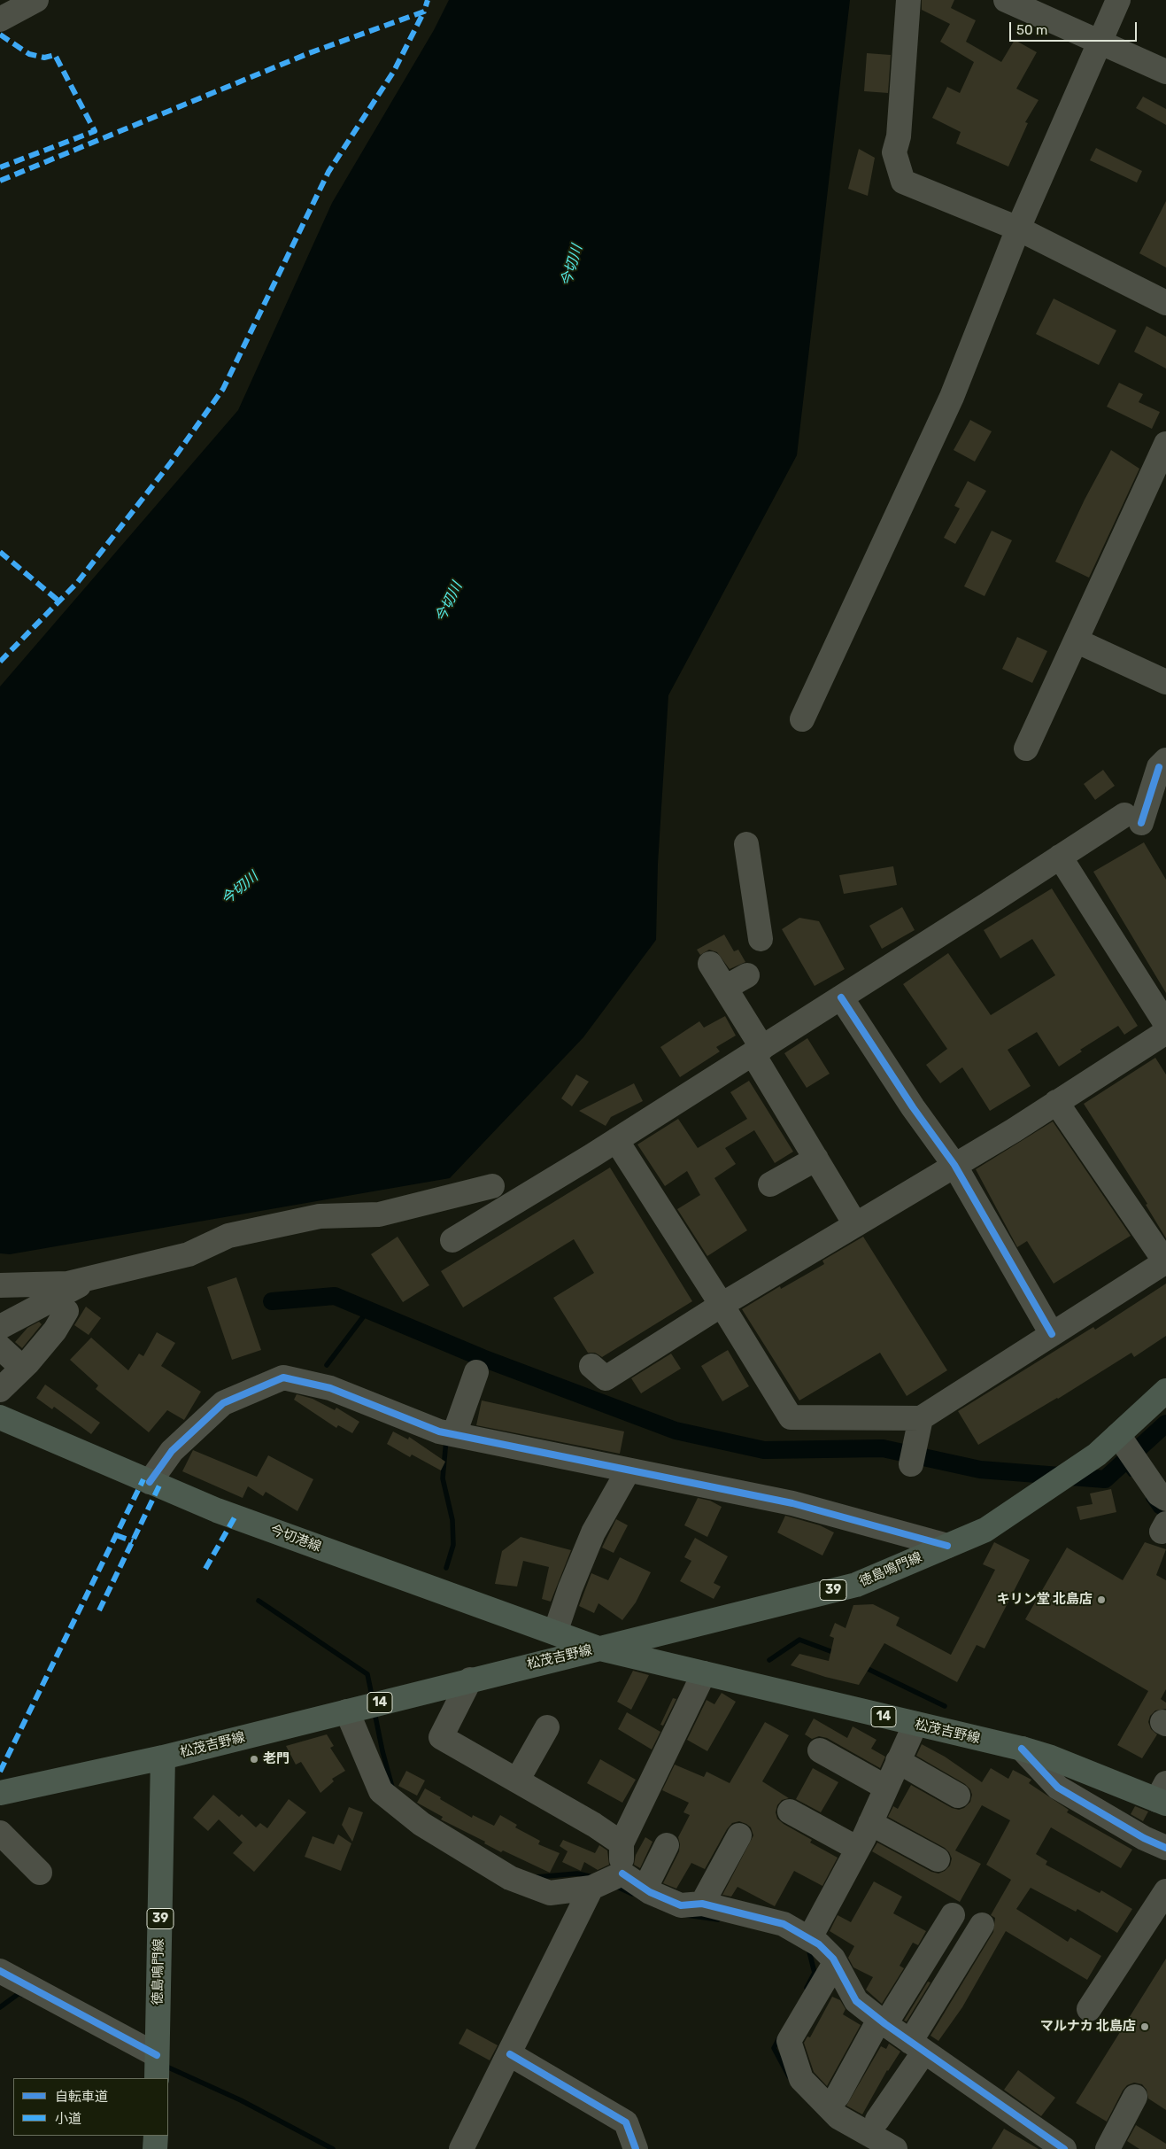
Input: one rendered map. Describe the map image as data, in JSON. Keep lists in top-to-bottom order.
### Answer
{
  "streets": {
    "main road": [
      "今切港線",
      "徳島鳴門線",
      "39",
      "松茂吉野線",
      "14"
    ]
  },
  "crossings": [
    ["今切港線", "徳島鳴門線"],
    ["今切港線", "松茂吉野線"],
    ["徳島鳴門線", "松茂吉野線"]
  ],
  "water": ["今切川"],
  "places": ["キリン堂 北島店", "老門", "マルナカ 北島店"],
  "legend": ["自転車道", "小道"],
  "scale_bar": "50 m"
}
